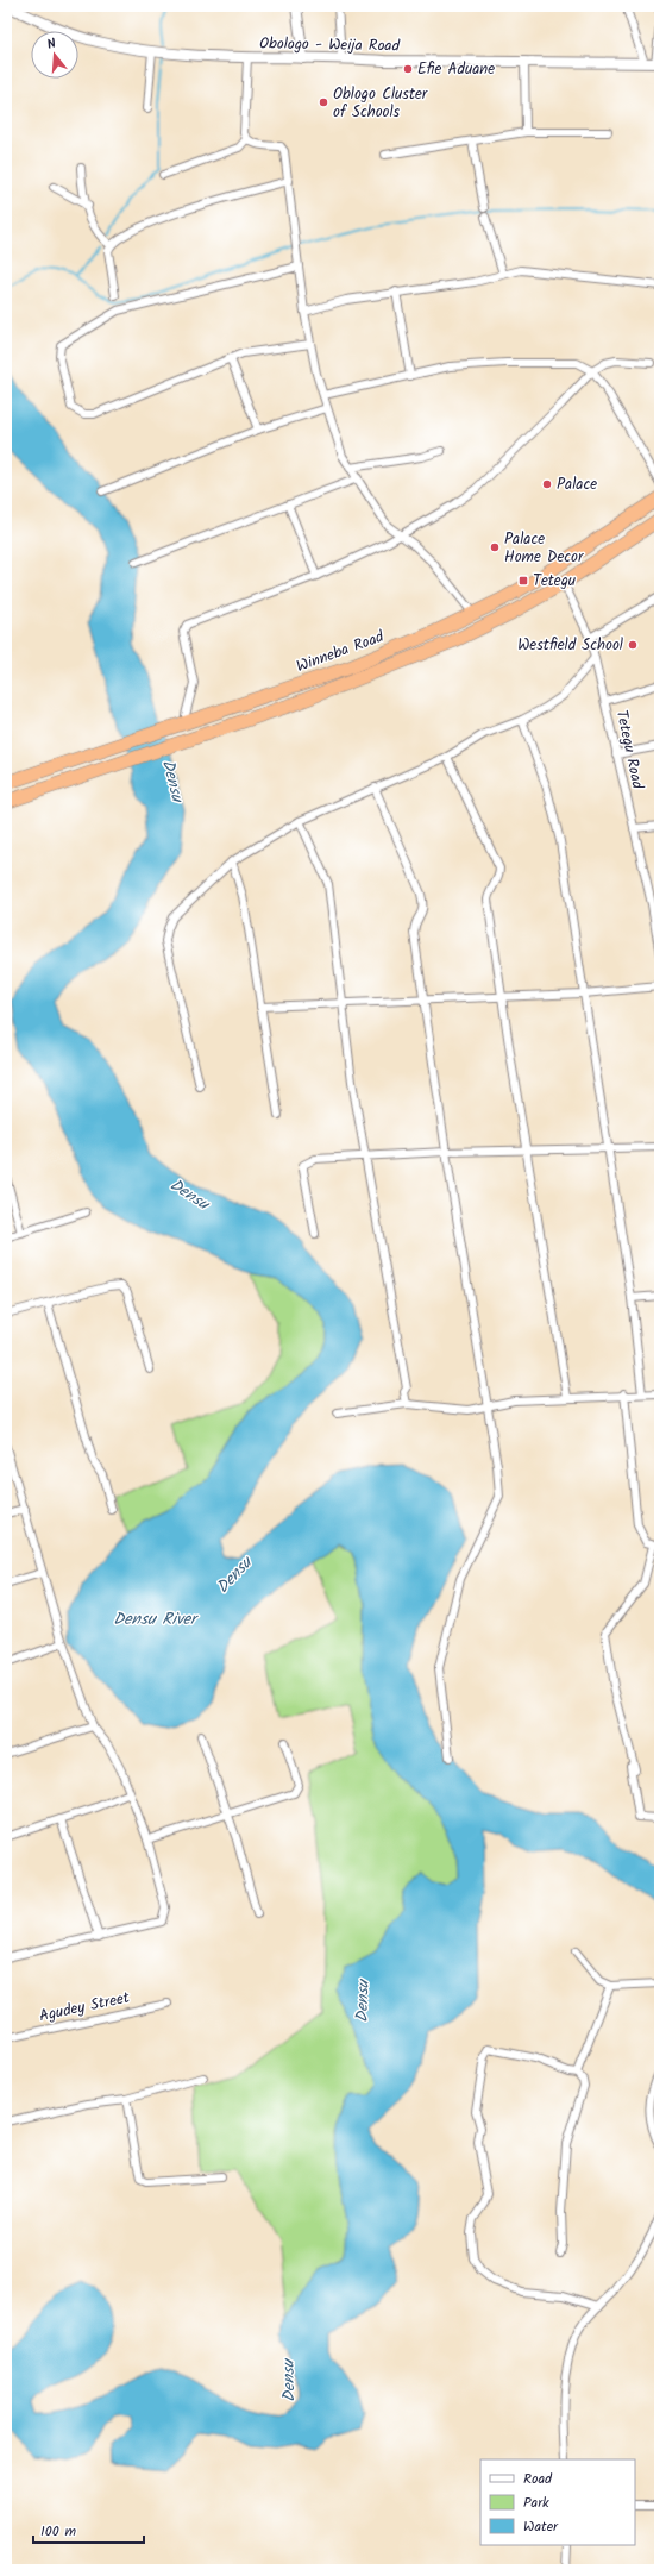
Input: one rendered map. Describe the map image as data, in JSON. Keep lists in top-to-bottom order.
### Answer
{
  "streets": {
    "highway": ["Winneba Road"],
    "street": ["Obologo - Weija Road", "Tetegu Road", "Agudey Street"]
  },
  "crossings": [
    ["Winneba Road", "Tetegu Road"]
  ],
  "water": ["Densu", "Densu River"],
  "places": {
    "other": [
      "Efie Aduane",
      "Oblogo Cluster of Schools",
      "Palace",
      "Palace Home Decor",
      "Westfield School"
    ],
    "transit": ["Tetegu"]
  },
  "legend": ["Road", "Park", "Water"],
  "scale_bar": "100 m",
  "north": "top"
}
